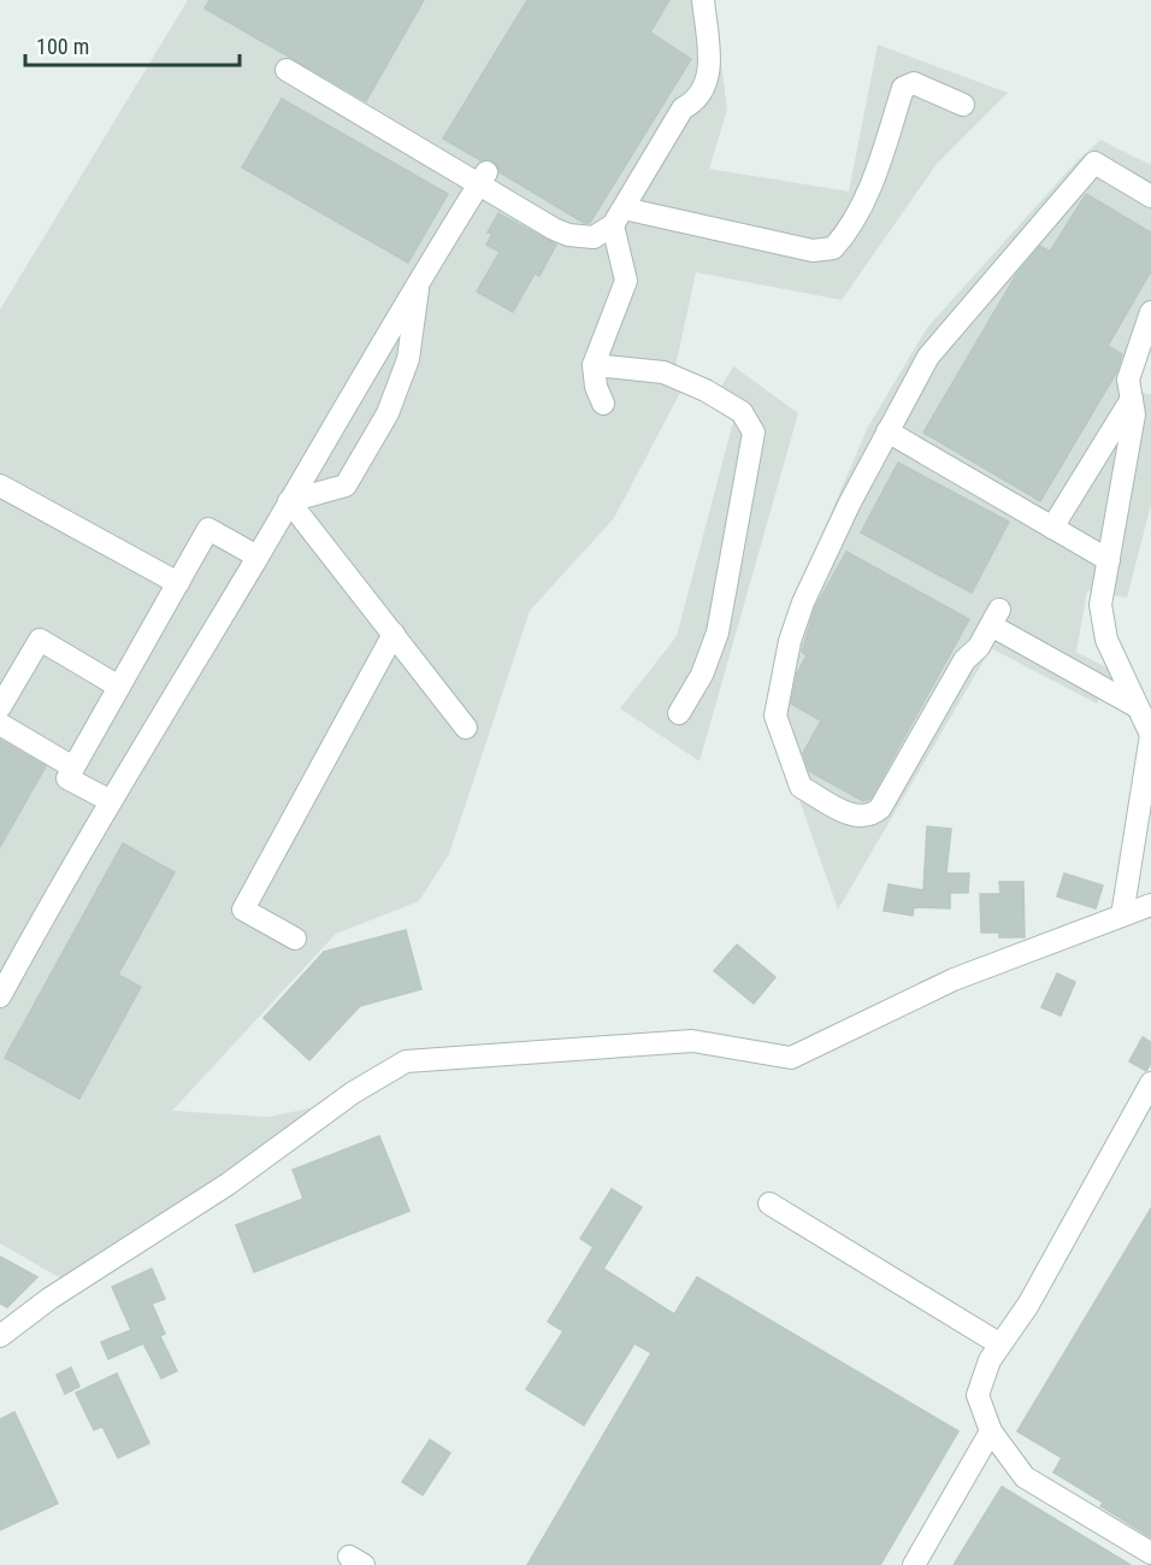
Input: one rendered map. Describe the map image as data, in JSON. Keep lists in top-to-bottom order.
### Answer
{
  "scale_bar": "100 m"
}
